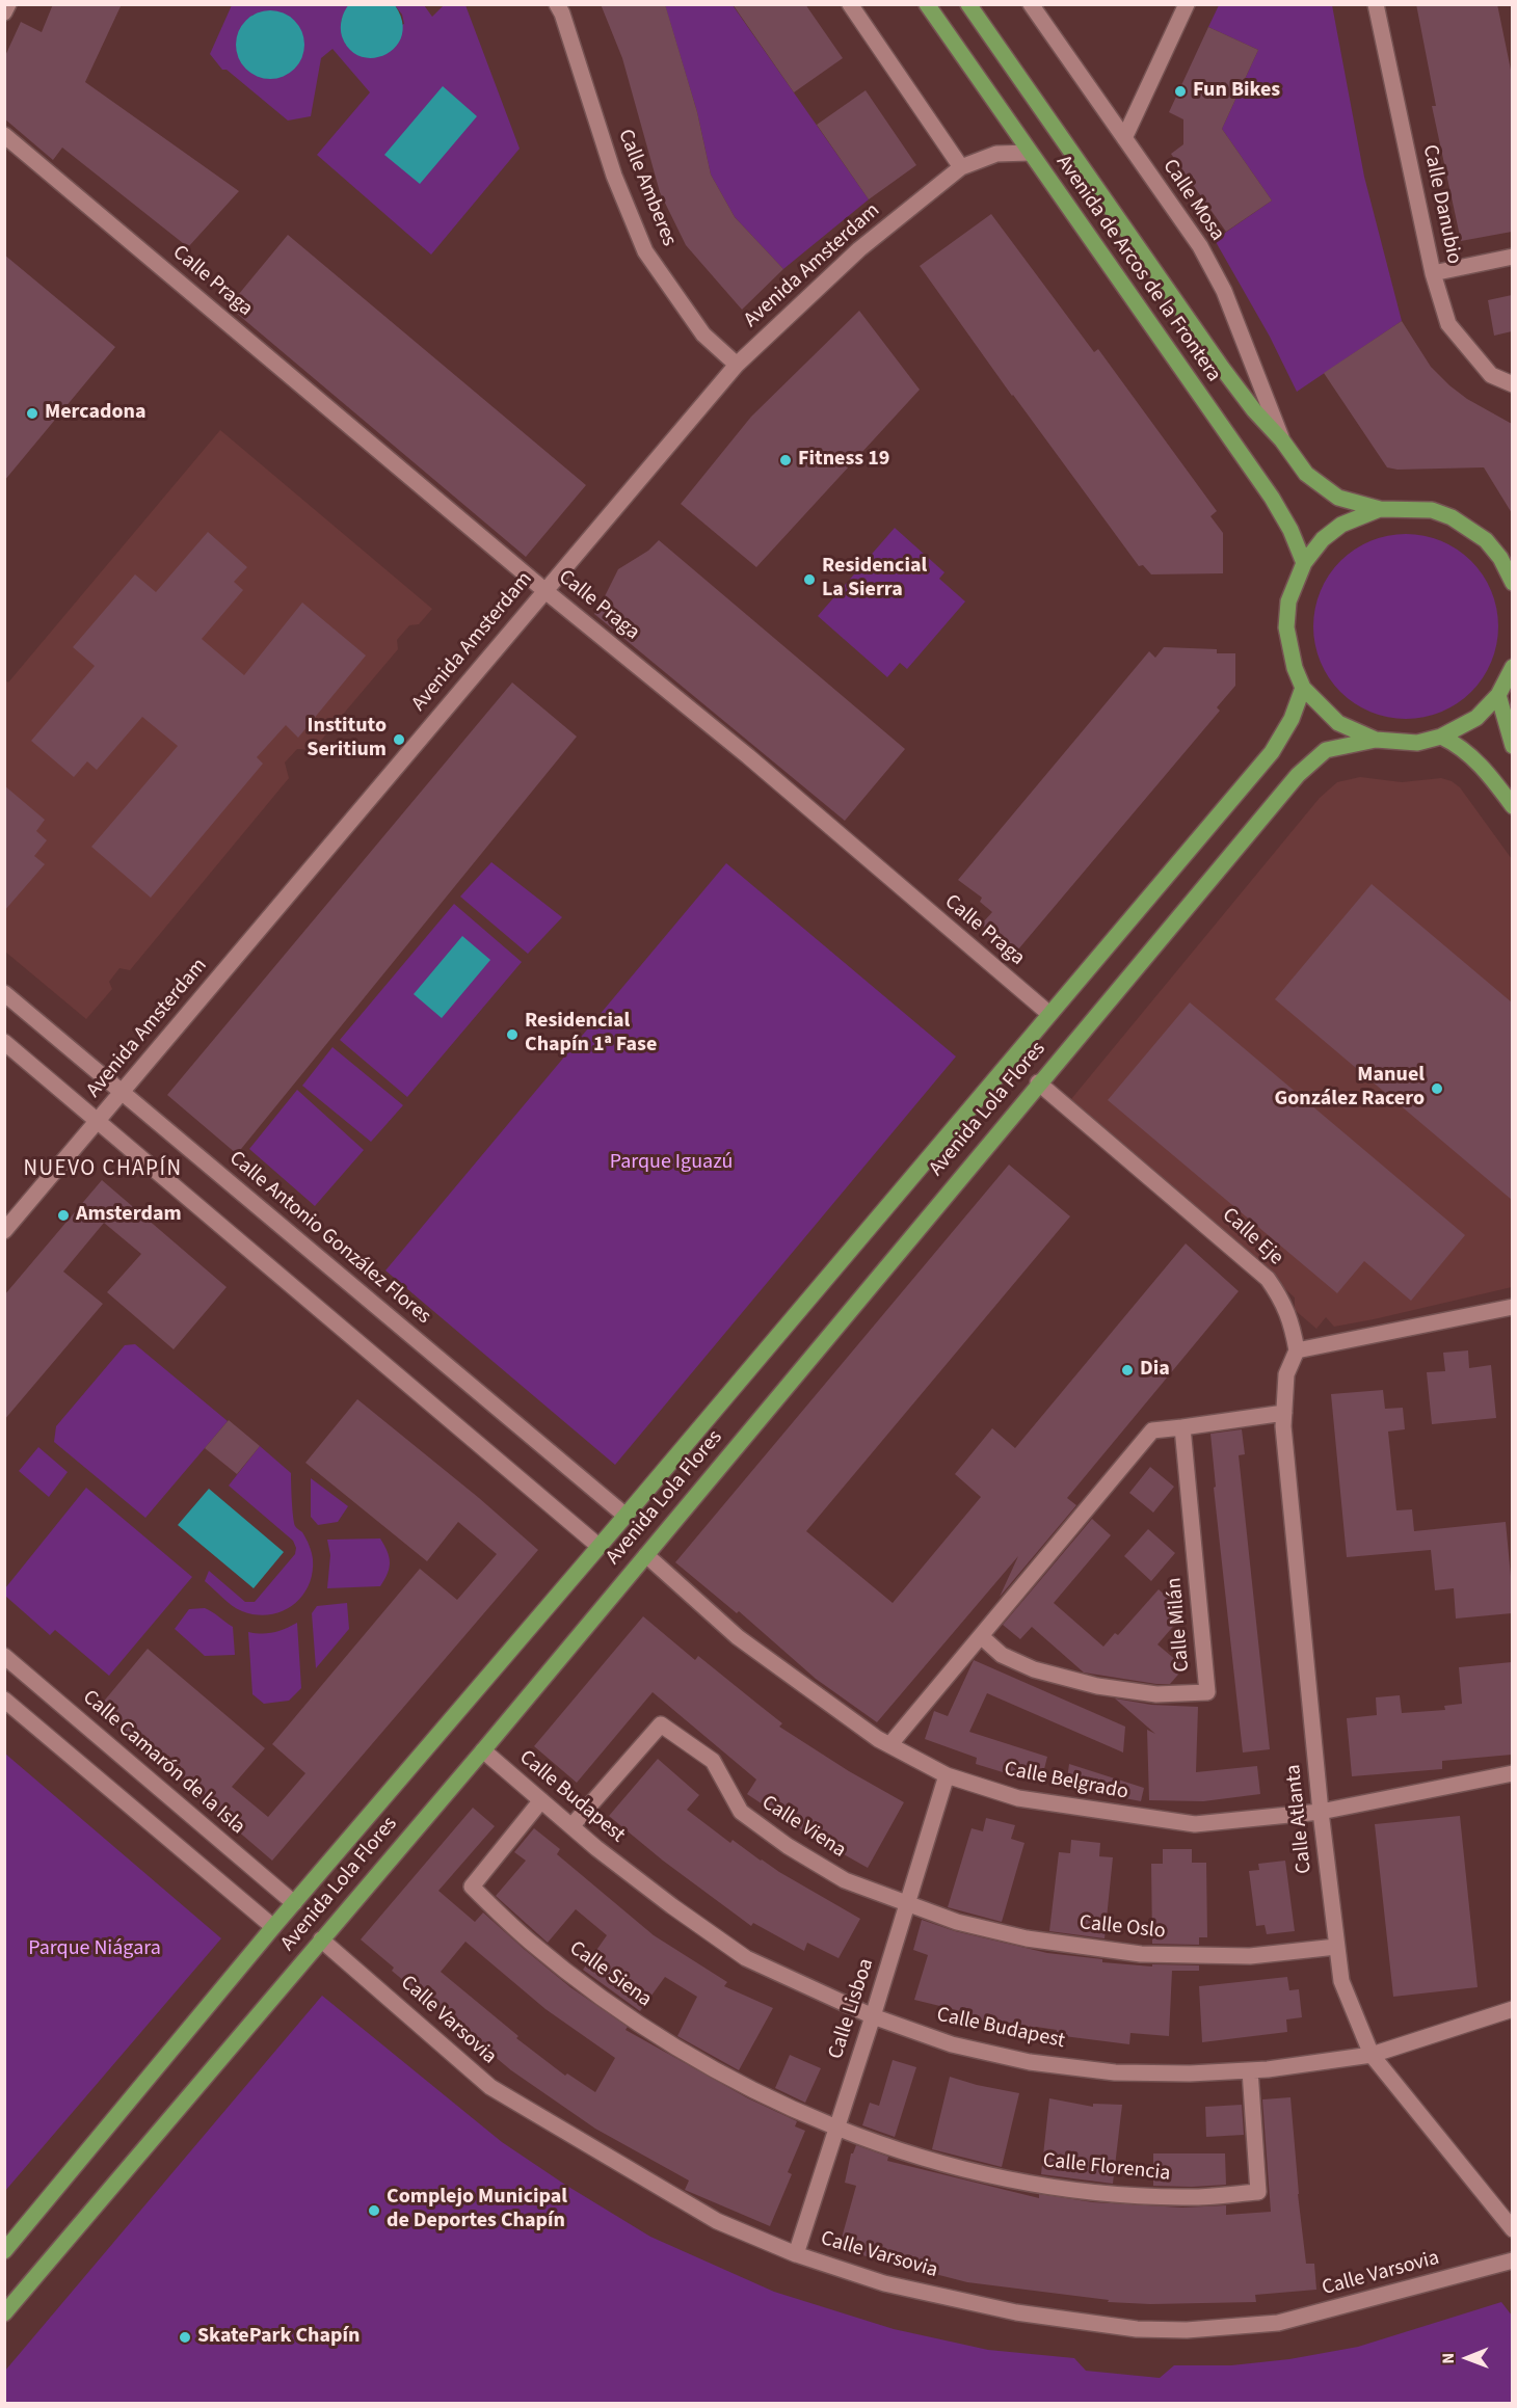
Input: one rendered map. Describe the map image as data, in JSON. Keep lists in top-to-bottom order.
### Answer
{
  "streets": {
    "main road": ["Avenida de Arcos de la Frontera", "Avenida Lola Flores"],
    "street": [
      "Calle Amberes",
      "Calle Mosa",
      "Calle Danubio",
      "Avenida Amsterdam",
      "Calle Praga",
      "Calle Eje",
      "Calle Antonio González Flores",
      "Calle Milán",
      "Calle Camarón de la Isla",
      "Calle Belgrado",
      "Calle Budapest",
      "Calle Atlanta",
      "Calle Viena",
      "Calle Oslo",
      "Calle Siena",
      "Calle Lisboa",
      "Calle Varsovia",
      "Calle Florencia"
    ]
  },
  "crossings": [
    ["Calle Amberes", "Avenida Amsterdam"],
    ["Calle Mosa", "Avenida de Arcos de la Frontera"],
    ["Avenida Amsterdam", "Avenida de Arcos de la Frontera"],
    ["Avenida Amsterdam", "Calle Praga"],
    ["Avenida Amsterdam", "Calle Antonio González Flores"],
    ["Calle Praga", "Avenida Lola Flores"],
    ["Avenida Lola Flores", "Calle Eje"],
    ["Avenida Lola Flores", "Calle Antonio González Flores"],
    ["Avenida Lola Flores", "Calle Camarón de la Isla"],
    ["Avenida Lola Flores", "Calle Belgrado"],
    ["Avenida Lola Flores", "Calle Budapest"],
    ["Avenida Lola Flores", "Calle Varsovia"],
    ["Calle Eje", "Calle Atlanta"],
    ["Calle Belgrado", "Calle Atlanta"],
    ["Calle Belgrado", "Calle Lisboa"],
    ["Calle Budapest", "Calle Atlanta"],
    ["Calle Budapest", "Calle Viena"],
    ["Calle Budapest", "Calle Siena"],
    ["Calle Budapest", "Calle Lisboa"],
    ["Calle Budapest", "Calle Florencia"],
    ["Calle Atlanta", "Calle Oslo"],
    ["Calle Viena", "Calle Oslo"],
    ["Calle Viena", "Calle Lisboa"],
    ["Calle Oslo", "Calle Lisboa"],
    ["Calle Siena", "Calle Lisboa"],
    ["Calle Siena", "Calle Florencia"],
    ["Calle Lisboa", "Calle Varsovia"],
    ["Calle Lisboa", "Calle Florencia"]
  ],
  "districts": ["NUEVO CHAPÍN"],
  "parks": ["Parque Iguazú", "Parque Niágara"],
  "places": [
    "Fun Bikes",
    "Mercadona",
    "Fitness 19",
    "Residencial La Sierra",
    "Instituto Seritium",
    "Residencial Chapín 1ª Fase",
    "Manuel González Racero",
    "Amsterdam",
    "Dia",
    "Complejo Municipal de Deportes Chapín",
    "SkatePark Chapín"
  ],
  "north": "left"
}
